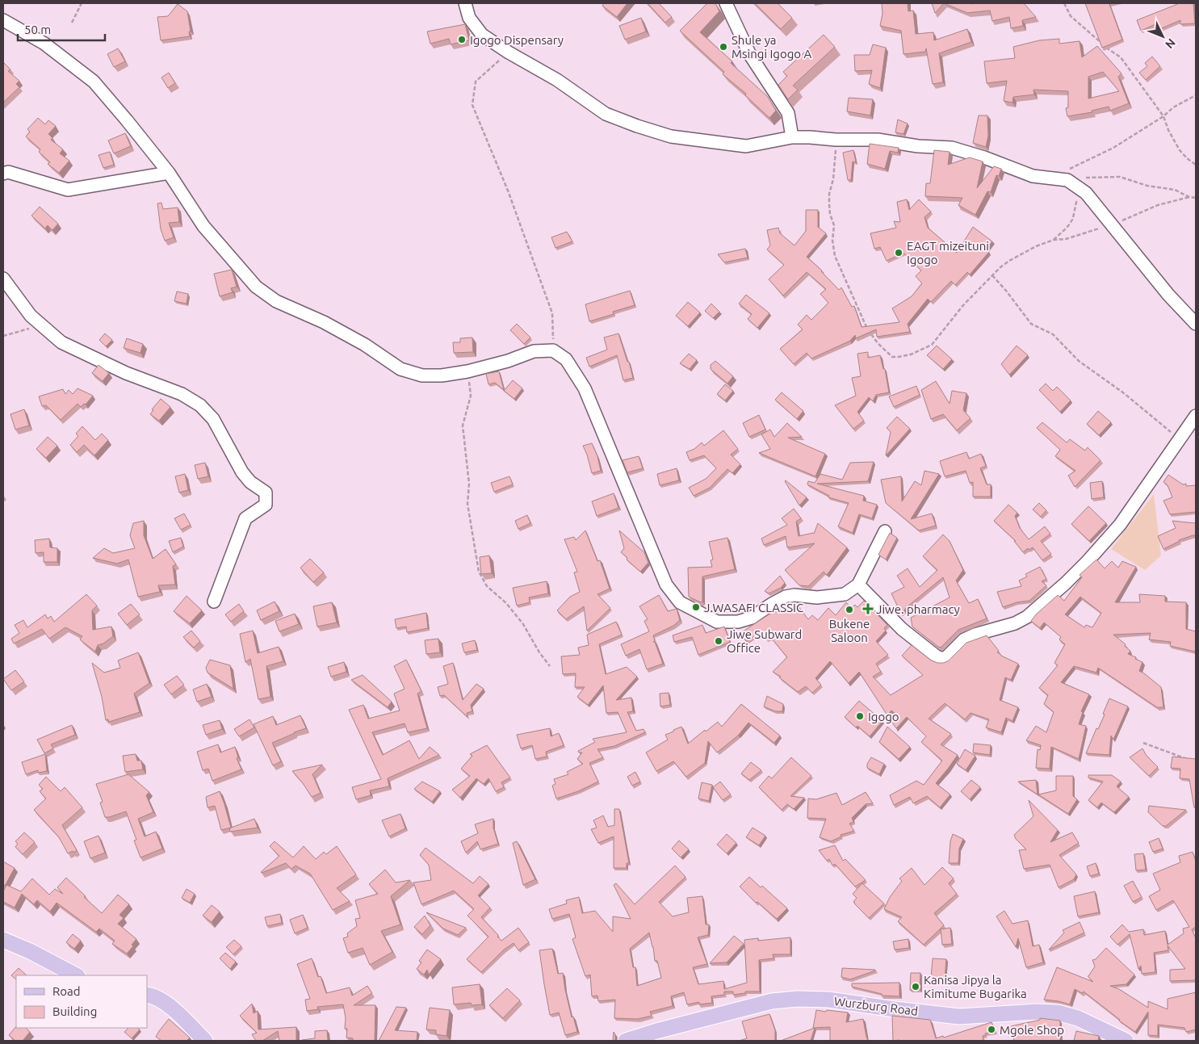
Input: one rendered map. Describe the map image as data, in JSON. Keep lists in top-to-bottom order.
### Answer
{
  "streets": {
    "main road": ["Wurzburg Road"]
  },
  "places": {
    "other": [
      "Igogo Dispensary",
      "Shule ya Msingi Igogo A",
      "EAGT mizeituni Igogo",
      "J.WASAFI CLASSIC",
      "Bukene Saloon",
      "Jiwe Subward Office",
      "Igogo",
      "Kanisa Jipya la Kimitume Bugarika",
      "Mgole Shop"
    ],
    "health": ["Jiwe. pharmacy"]
  },
  "legend": ["Road", "Building"],
  "scale_bar": "50 m",
  "north": "bottom right"
}
